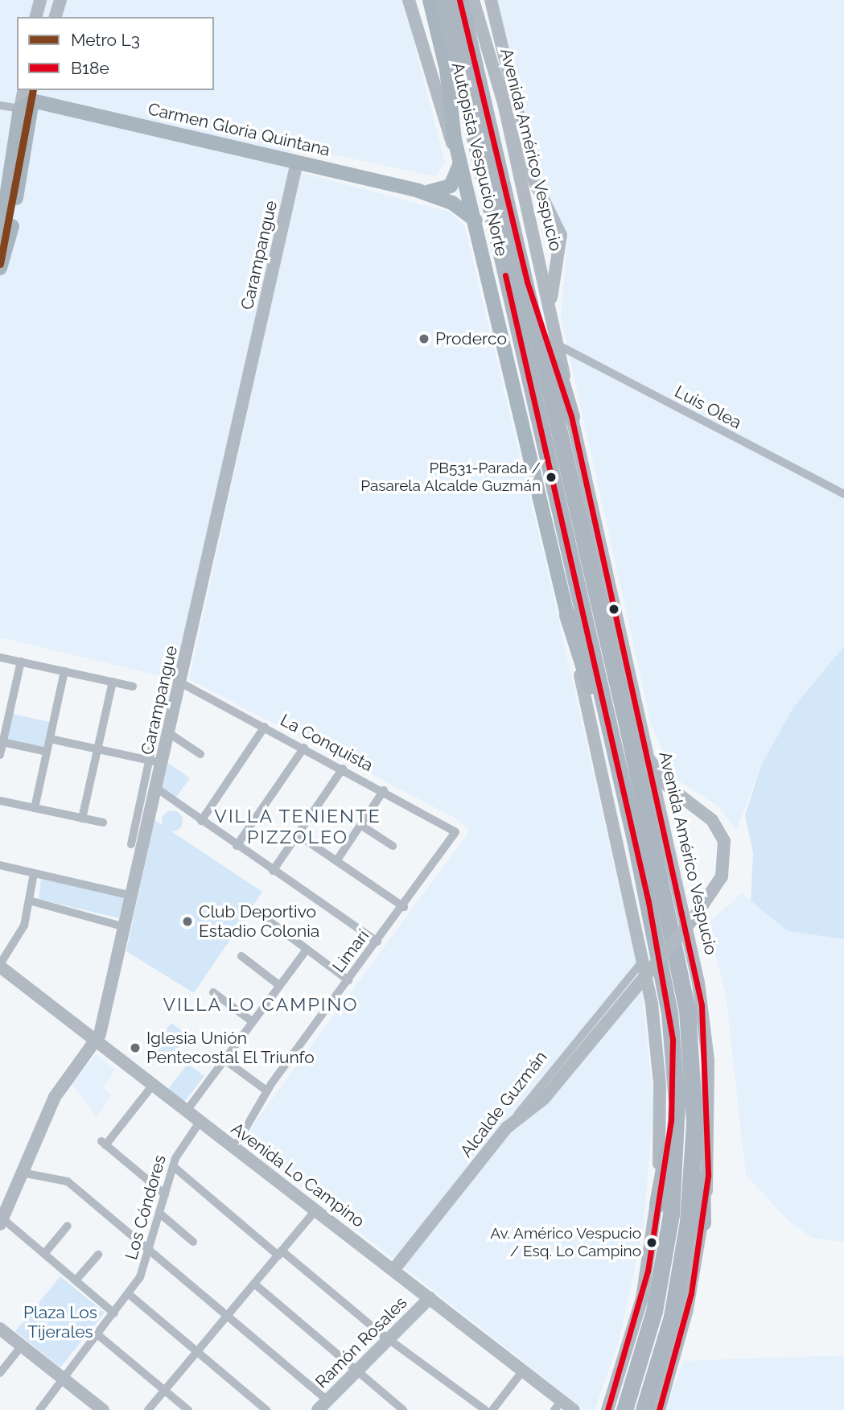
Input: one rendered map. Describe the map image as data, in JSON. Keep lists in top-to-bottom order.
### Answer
{
  "streets": {
    "highway": ["Autopista Vespucio Norte"],
    "main road": [
      "Carmen Gloria Quintana",
      "Avenida Américo Vespucio",
      "Carampangue",
      "Alcalde Guzmán",
      "Avenida Lo Campino",
      "Ramón Rosales"
    ],
    "street": [
      "Luis Olea",
      "La Conquista",
      "Limarí",
      "Los Cóndores"
    ]
  },
  "crossings": [
    ["Carmen Gloria Quintana", "Carampangue"],
    ["Avenida Américo Vespucio", "Luis Olea"],
    ["Carampangue", "La Conquista"],
    ["Carampangue", "Avenida Lo Campino"],
    ["La Conquista", "Limarí"],
    ["Limarí", "Avenida Lo Campino"],
    ["Alcalde Guzmán", "Avenida Lo Campino"],
    ["Avenida Lo Campino", "Los Cóndores"],
    ["Avenida Lo Campino", "Ramón Rosales"]
  ],
  "districts": ["VILLA TENIENTE PIZZOLEO", "VILLA LO CAMPINO"],
  "parks": ["Plaza Los Tijerales"],
  "places": [
    "Proderco",
    "PB531-Parada / Pasarela Alcalde Guzmán",
    "Club Deportivo Estadio Colonia",
    "Iglesia Unión Pentecostal El Triunfo",
    "Av. Américo Vespucio / Esq. Lo Campino"
  ],
  "lines": ["transit line B18e", "metro line L3"],
  "legend": ["Metro L3", "B18e"]
}
